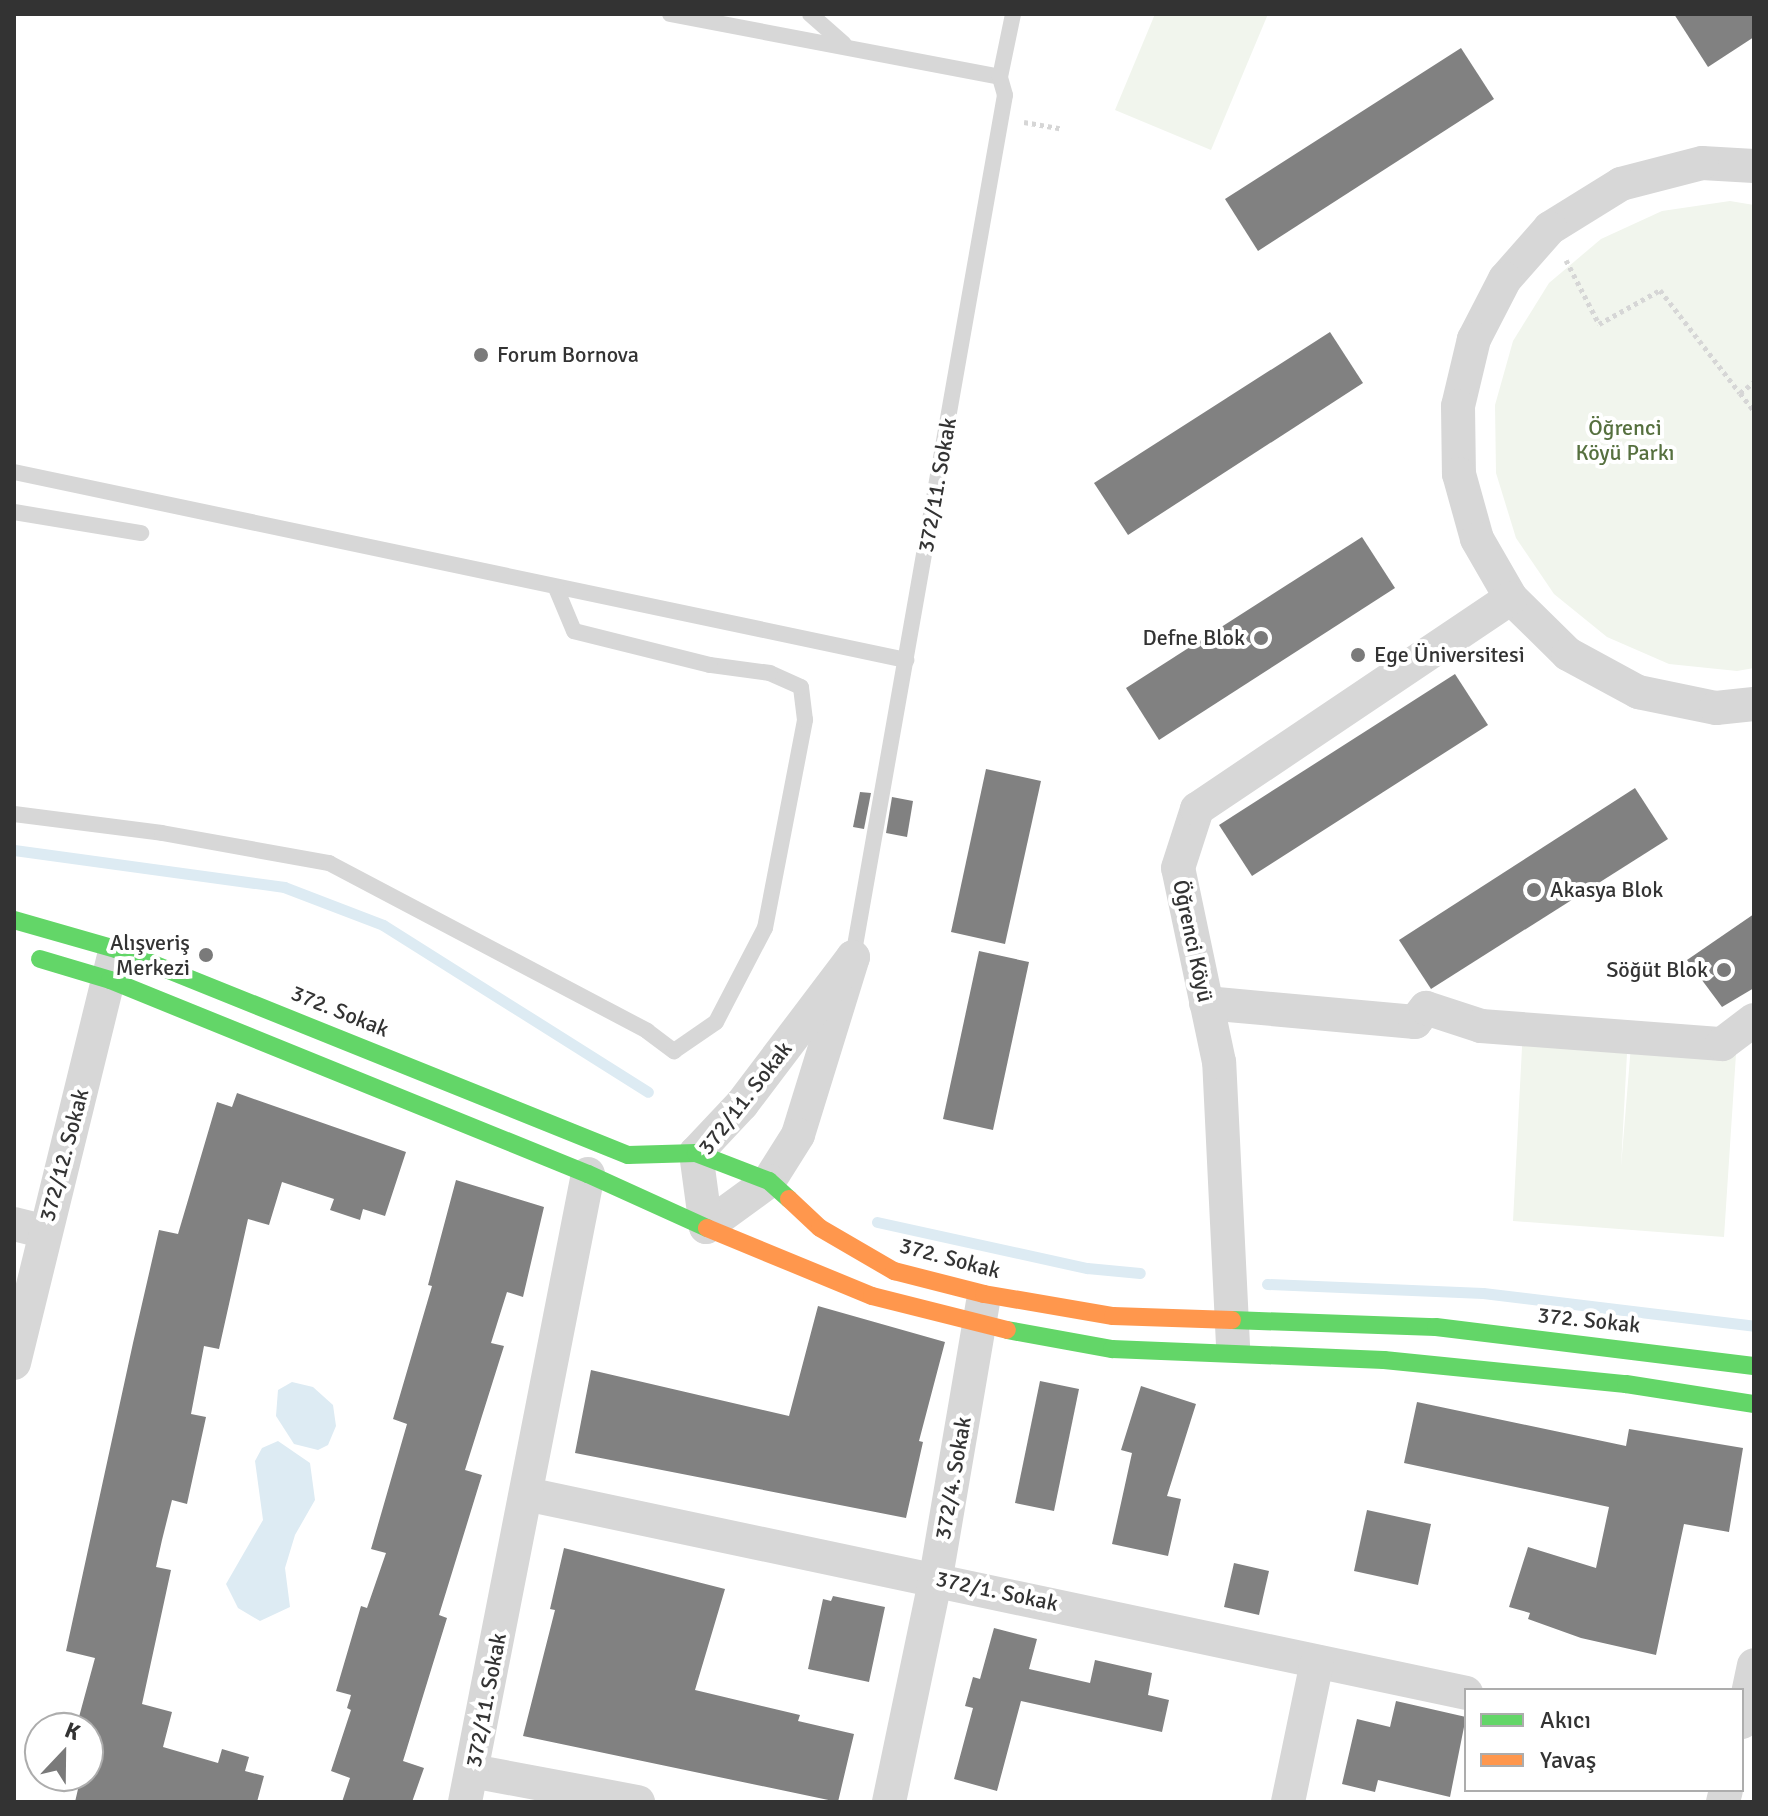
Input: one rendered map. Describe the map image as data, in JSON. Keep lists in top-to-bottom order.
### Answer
{
  "streets": {
    "main road": ["372. Sokak"],
    "street": [
      "372/11. Sokak",
      "Öğrenci Köyü",
      "372/12. Sokak",
      "372/4. Sokak",
      "372/1. Sokak"
    ]
  },
  "crossings": [
    ["372/11. Sokak", "372. Sokak"],
    ["372/11. Sokak", "372/1. Sokak"],
    ["Öğrenci Köyü", "372. Sokak"],
    ["372. Sokak", "372/12. Sokak"],
    ["372. Sokak", "372/4. Sokak"],
    ["372/4. Sokak", "372/1. Sokak"]
  ],
  "parks": ["Öğrenci Köyü Parkı"],
  "places": [
    "Forum Bornova",
    "Defne Blok",
    "Ege Üniversitesi",
    "Akasya Blok",
    "Alışveriş Merkezi",
    "Söğüt Blok"
  ],
  "legend": ["Akıcı", "Yavaş"],
  "north": "top"
}
